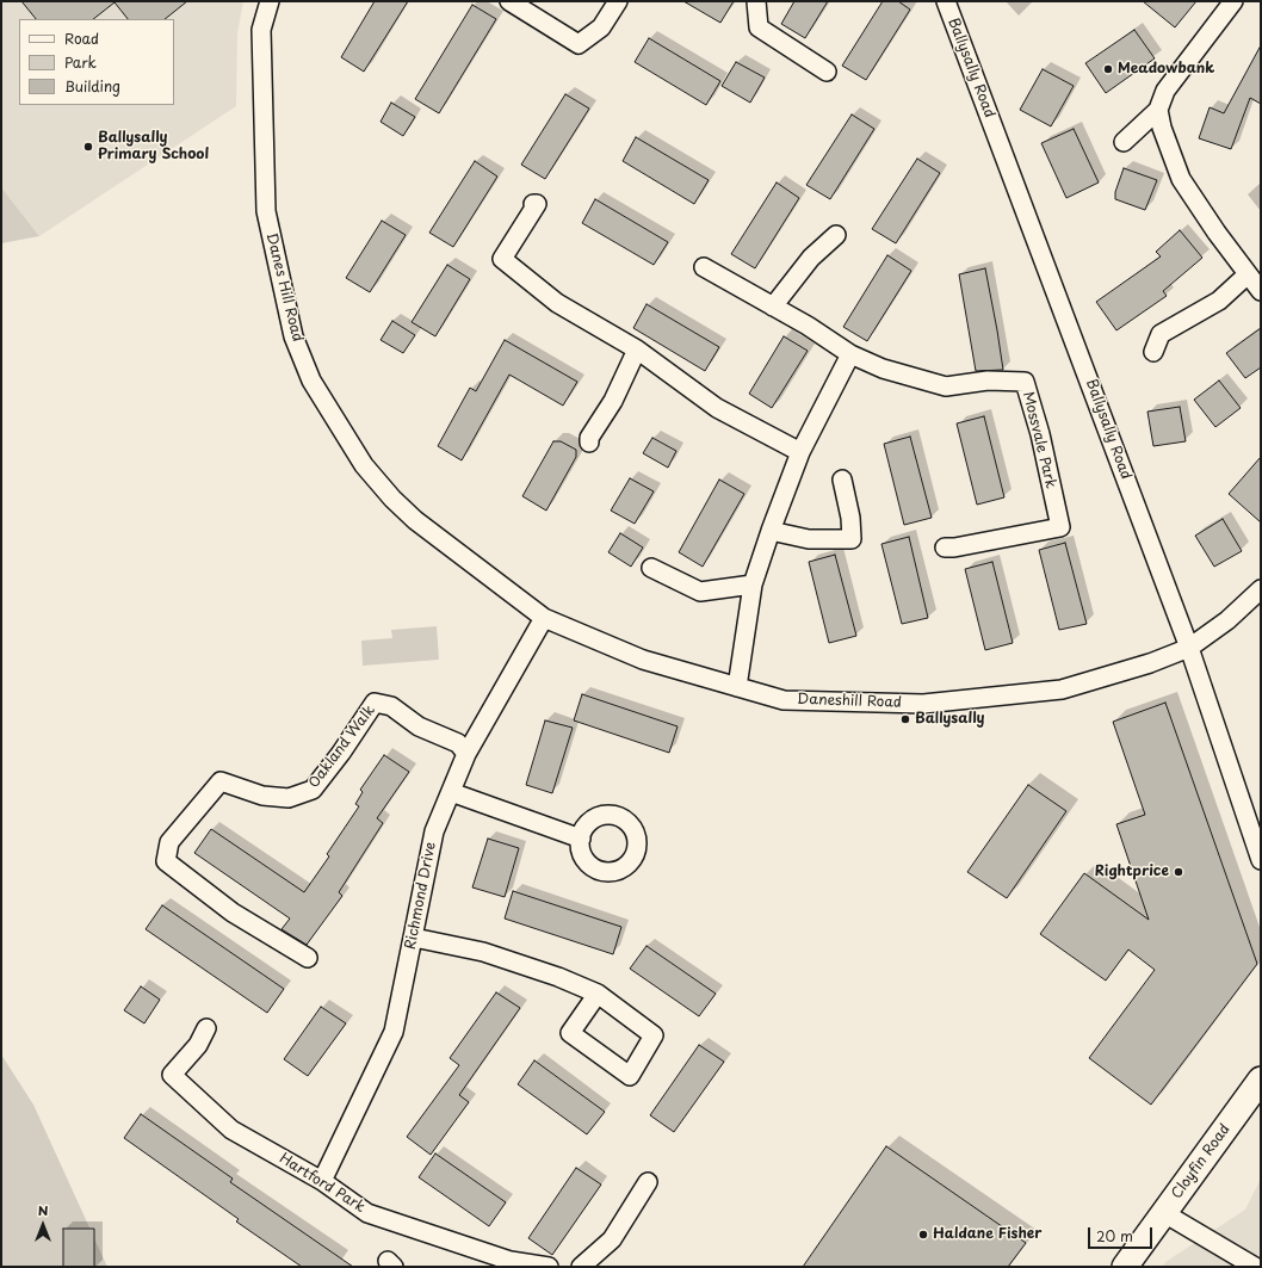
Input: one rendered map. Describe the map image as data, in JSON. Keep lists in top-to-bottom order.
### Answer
{
  "streets": {
    "main road": ["Cloyfin Road"],
    "street": [
      "Ballysally Road",
      "Danes Hill Road",
      "Mossvale Park",
      "Daneshill Road",
      "Oakland Walk",
      "Richmond Drive",
      "Hartford Park"
    ]
  },
  "crossings": [
    ["Ballysally Road", "Daneshill Road"],
    ["Danes Hill Road", "Daneshill Road"],
    ["Danes Hill Road", "Richmond Drive"],
    ["Daneshill Road", "Richmond Drive"],
    ["Oakland Walk", "Richmond Drive"],
    ["Richmond Drive", "Hartford Park"]
  ],
  "places": [
    "Meadowbank",
    "Ballysally Primary School",
    "Ballysally",
    "Rightprice",
    "Haldane Fisher"
  ],
  "legend": ["Road", "Park", "Building"],
  "scale_bar": "20 m",
  "north": "top"
}
